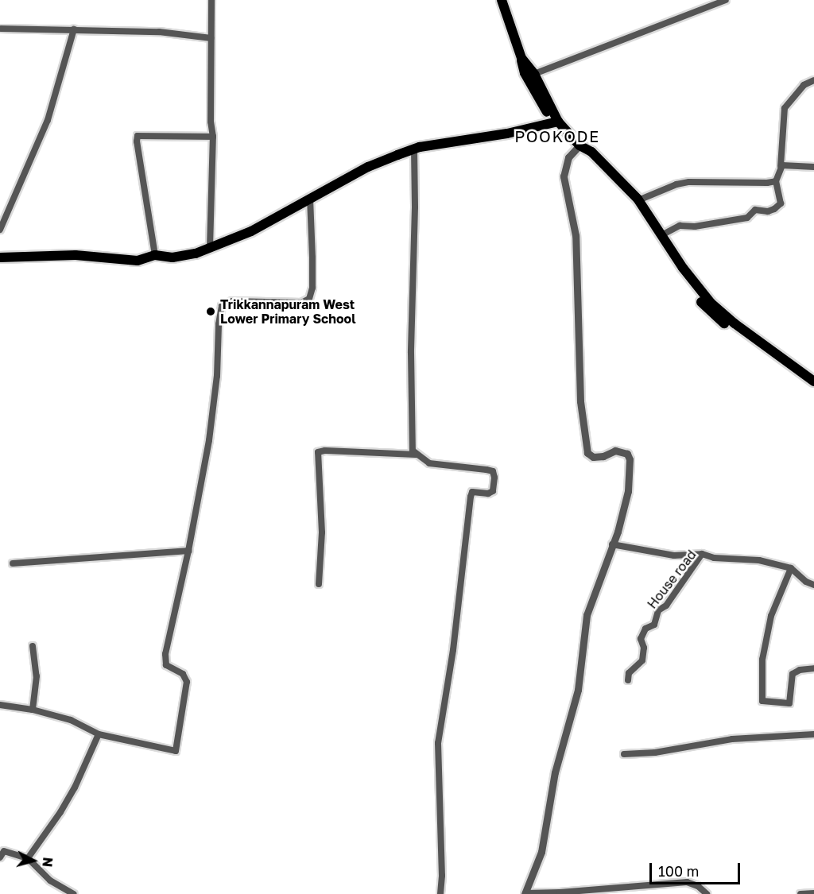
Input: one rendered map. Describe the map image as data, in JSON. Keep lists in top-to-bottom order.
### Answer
{
  "streets": {
    "street": ["House road"]
  },
  "districts": ["POOKODE"],
  "places": ["Trikkannapuram West Lower Primary School"],
  "scale_bar": "100 m",
  "north": "right"
}
